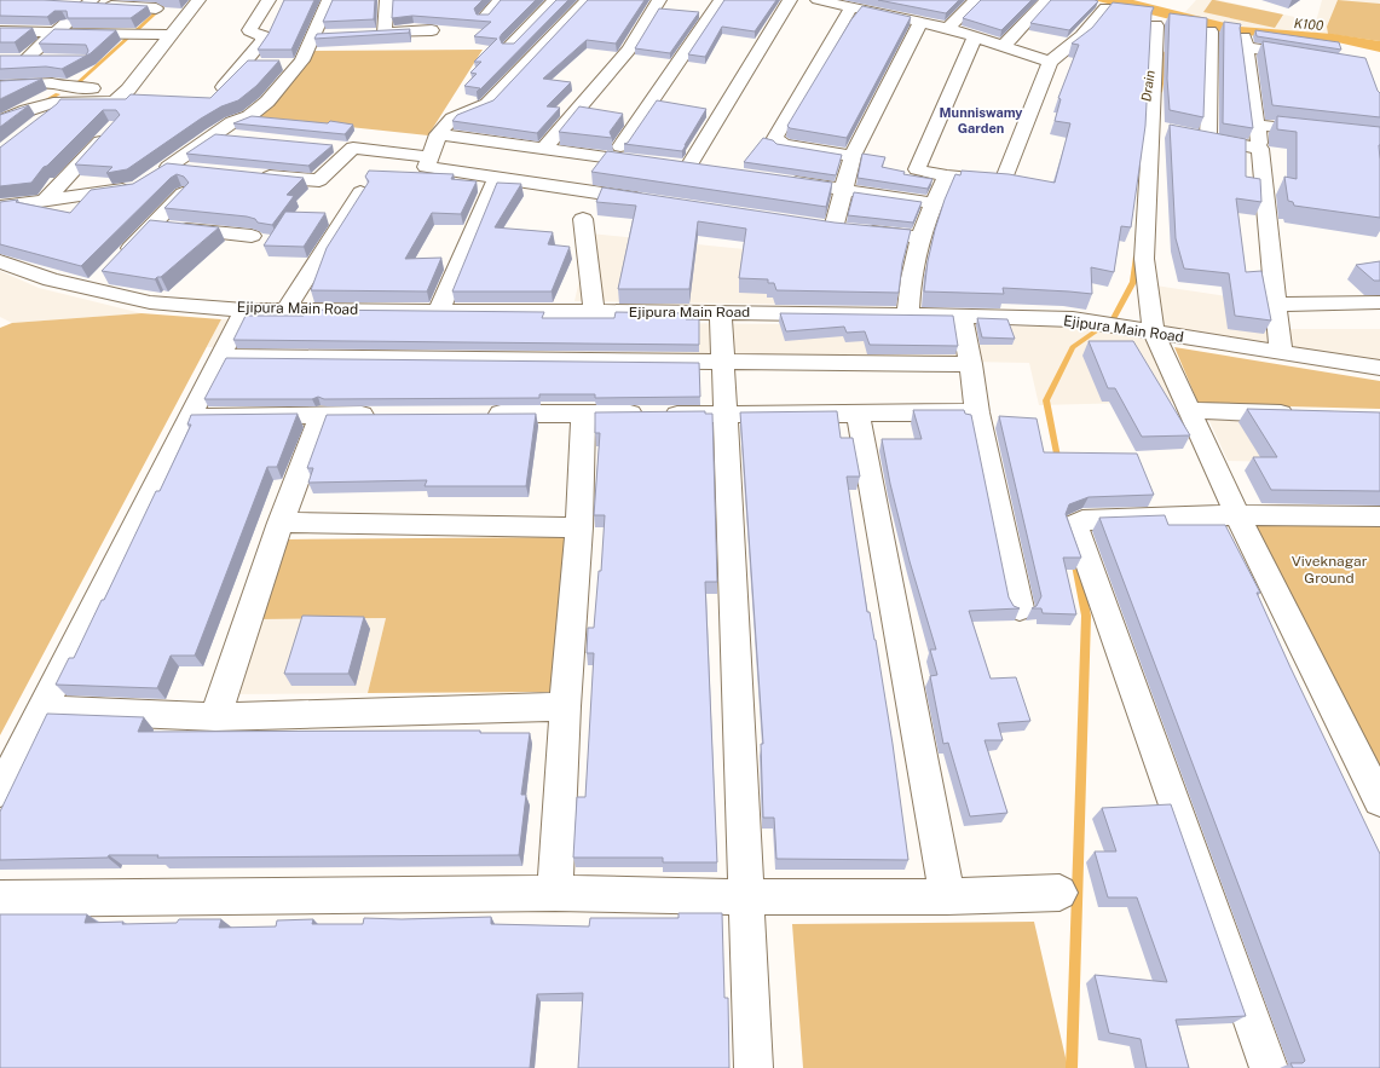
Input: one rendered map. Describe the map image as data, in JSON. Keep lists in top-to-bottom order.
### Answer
{
  "streets": {
    "street": ["Ejipura Main Road"]
  },
  "districts": ["Munniswamy Garden"],
  "water": ["K100", "Drain"],
  "parks": ["Viveknagar Ground"]
}
